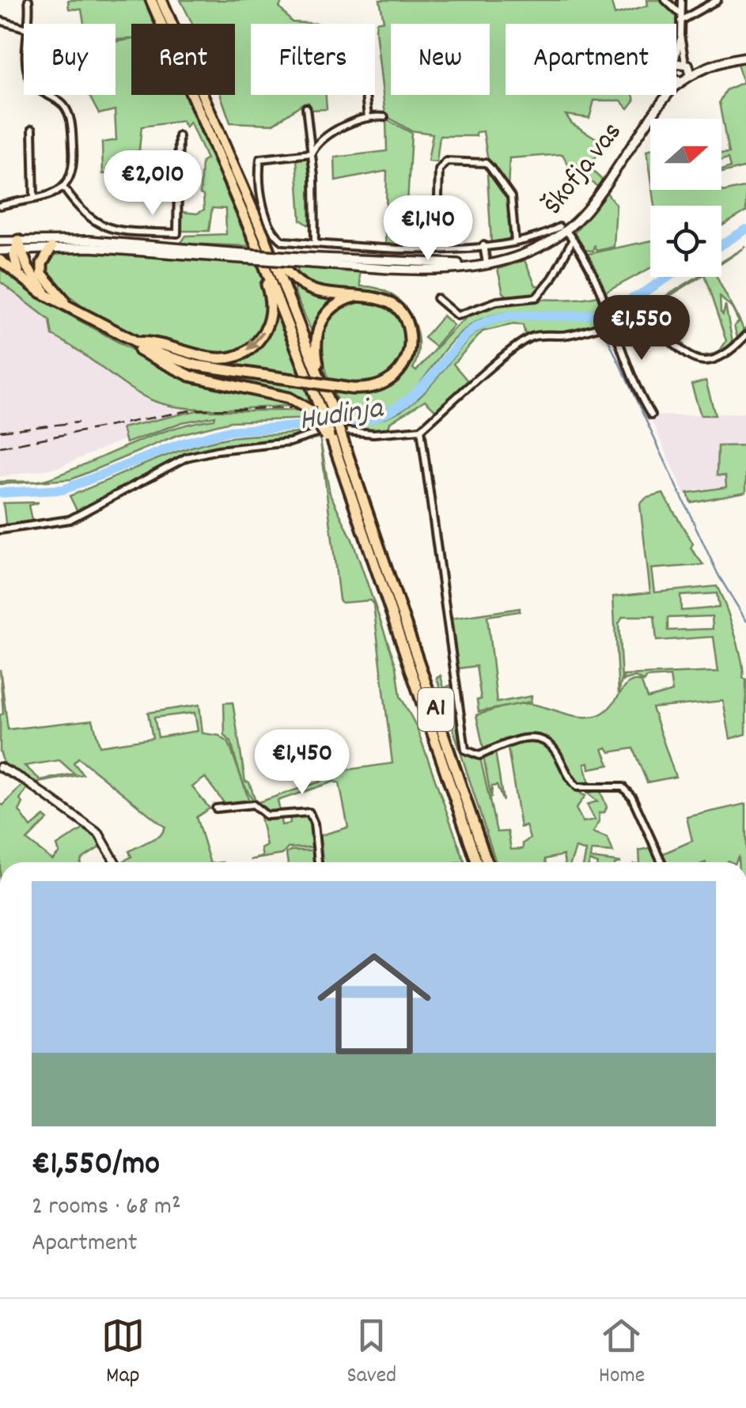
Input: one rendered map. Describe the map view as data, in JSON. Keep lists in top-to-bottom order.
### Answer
{
  "streets": {
    "highway": ["A1"],
    "main road": ["Škofja vas"]
  },
  "water": ["Hudinja"],
  "north": "right",
  "page": {
    "chip": [
      "Buy",
      "Rent",
      "Filters",
      "New",
      "Apartment"
    ],
    "price": [
      "€2,010",
      "€1,140",
      "€1,550",
      "€1,450"
    ],
    "list": [
      {
        "name": "€1,550/mo",
        "note": "2 rooms · 68 m² · Apartment"
      }
    ],
    "tabs": ["Map", "Saved", "Home"]
  }
}
